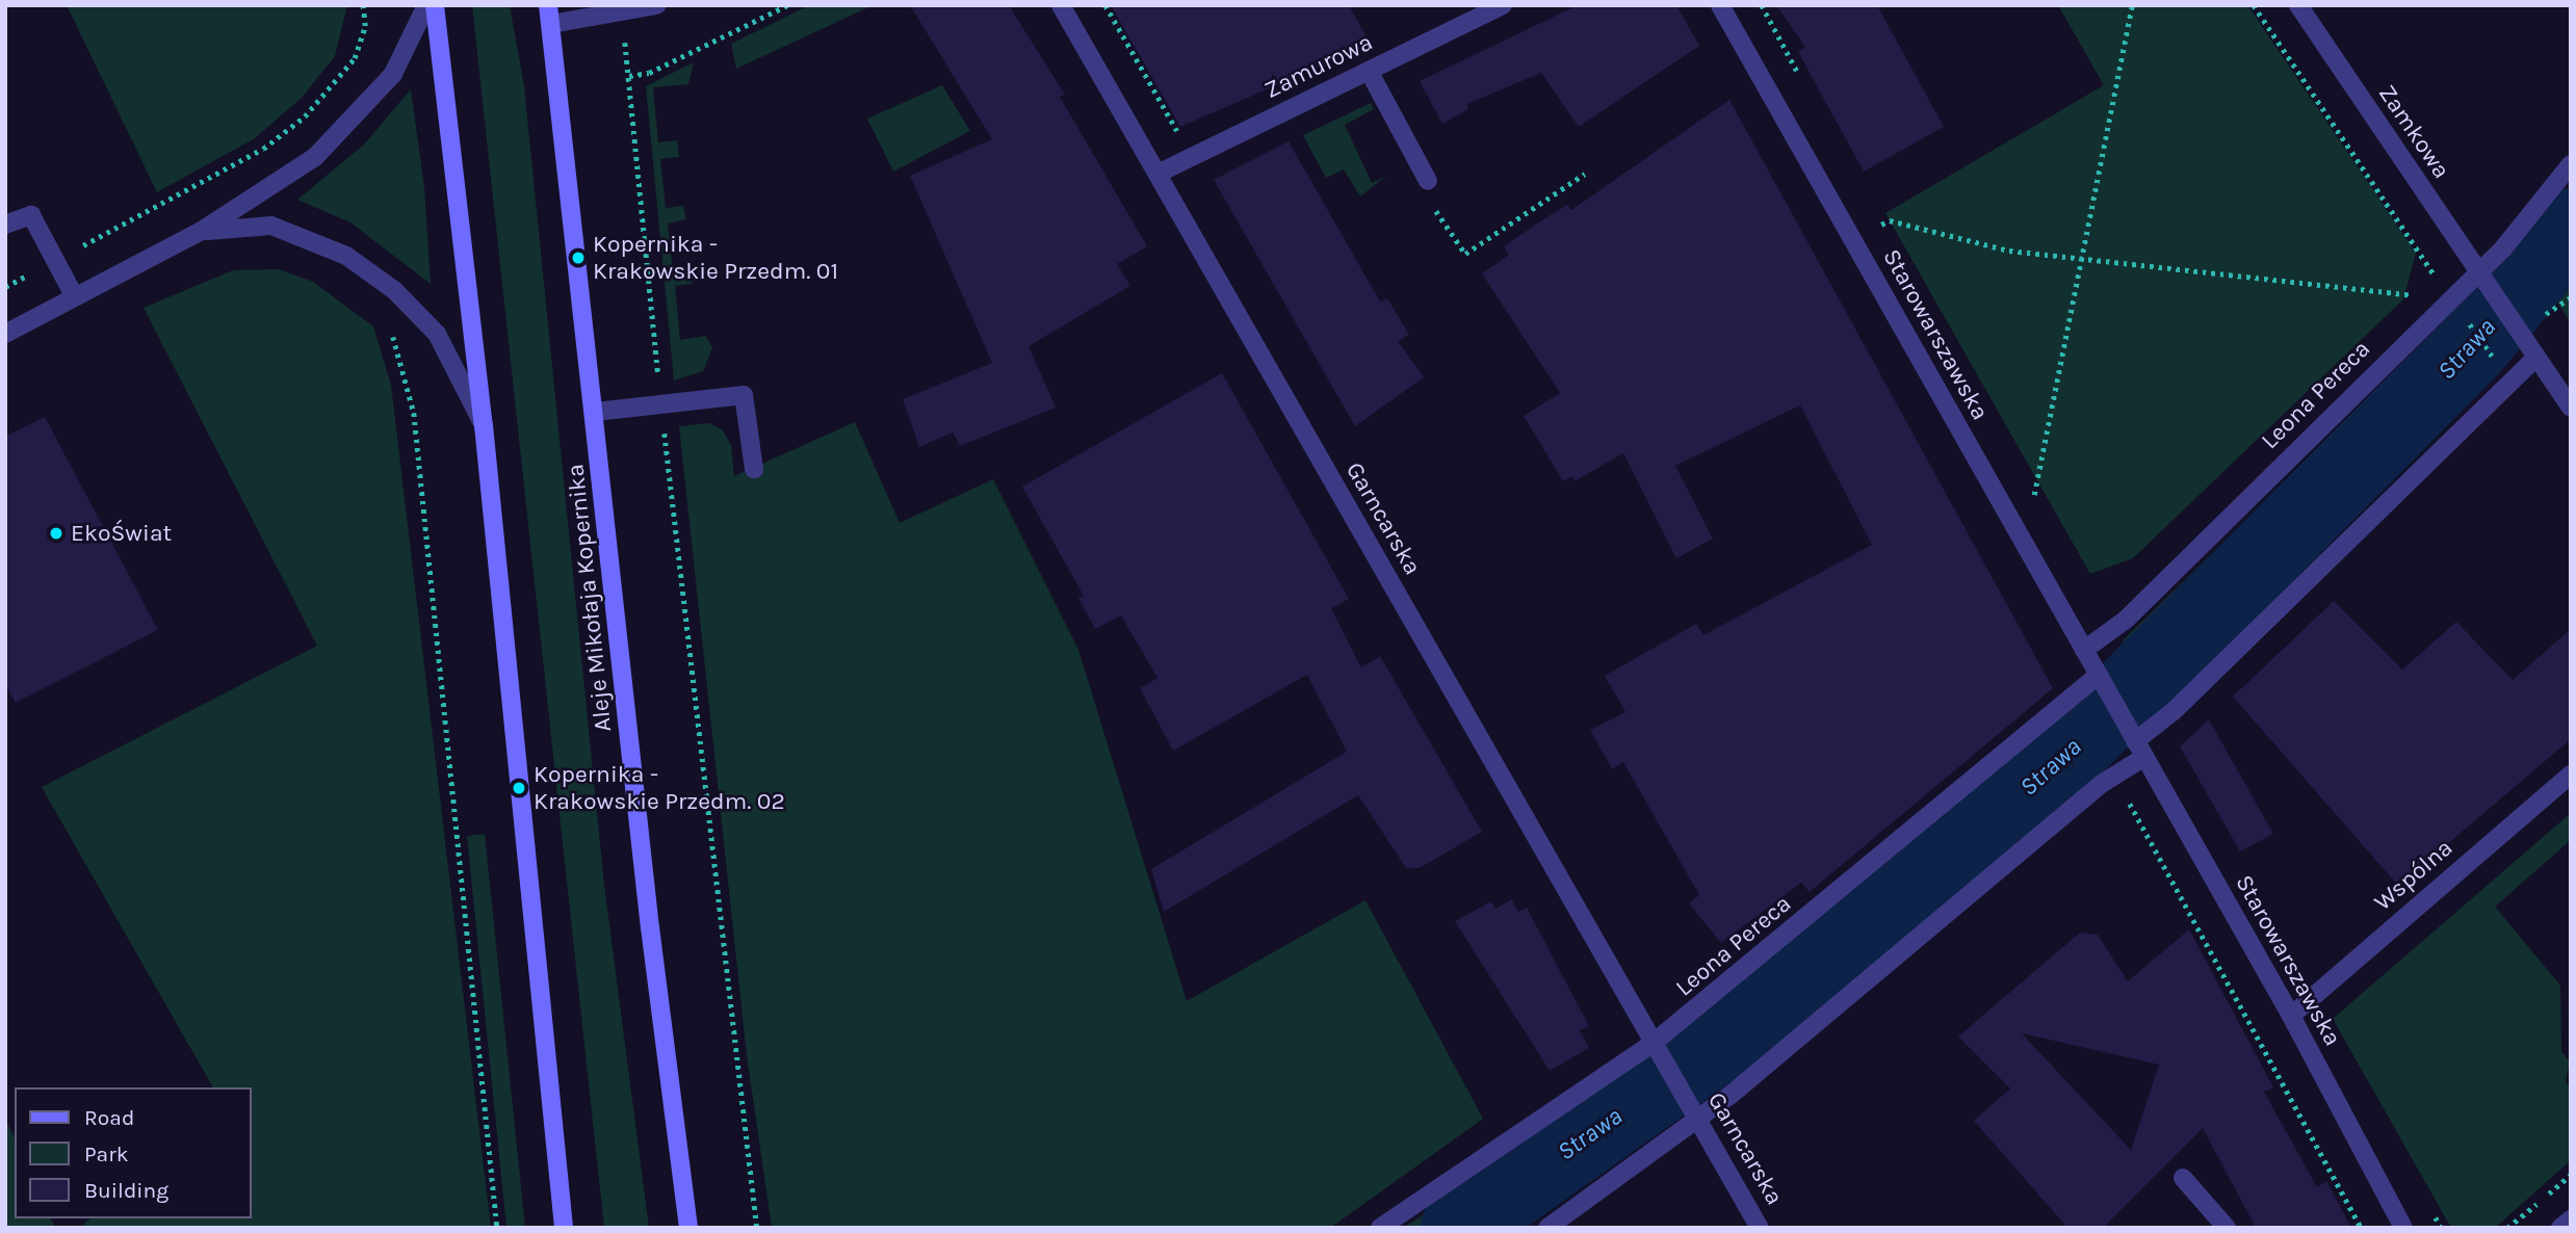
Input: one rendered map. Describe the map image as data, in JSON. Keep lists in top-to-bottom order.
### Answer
{
  "streets": {
    "main road": ["Aleje Mikołaja Kopernika"],
    "street": [
      "Zamurowa",
      "Zamkowa",
      "Starowarszawska",
      "Leona Pereca",
      "Garncarska",
      "Wspólna"
    ]
  },
  "crossings": [
    ["Zamurowa", "Garncarska"],
    ["Zamkowa", "Leona Pereca"],
    ["Starowarszawska", "Leona Pereca"],
    ["Starowarszawska", "Wspólna"],
    ["Leona Pereca", "Garncarska"]
  ],
  "water": ["Strawa"],
  "places": ["Kopernika - Krakowskie Przedm. 01", "EkoŚwiat", "Kopernika - Krakowskie Przedm. 02"],
  "legend": ["Road", "Park", "Building"]
}
